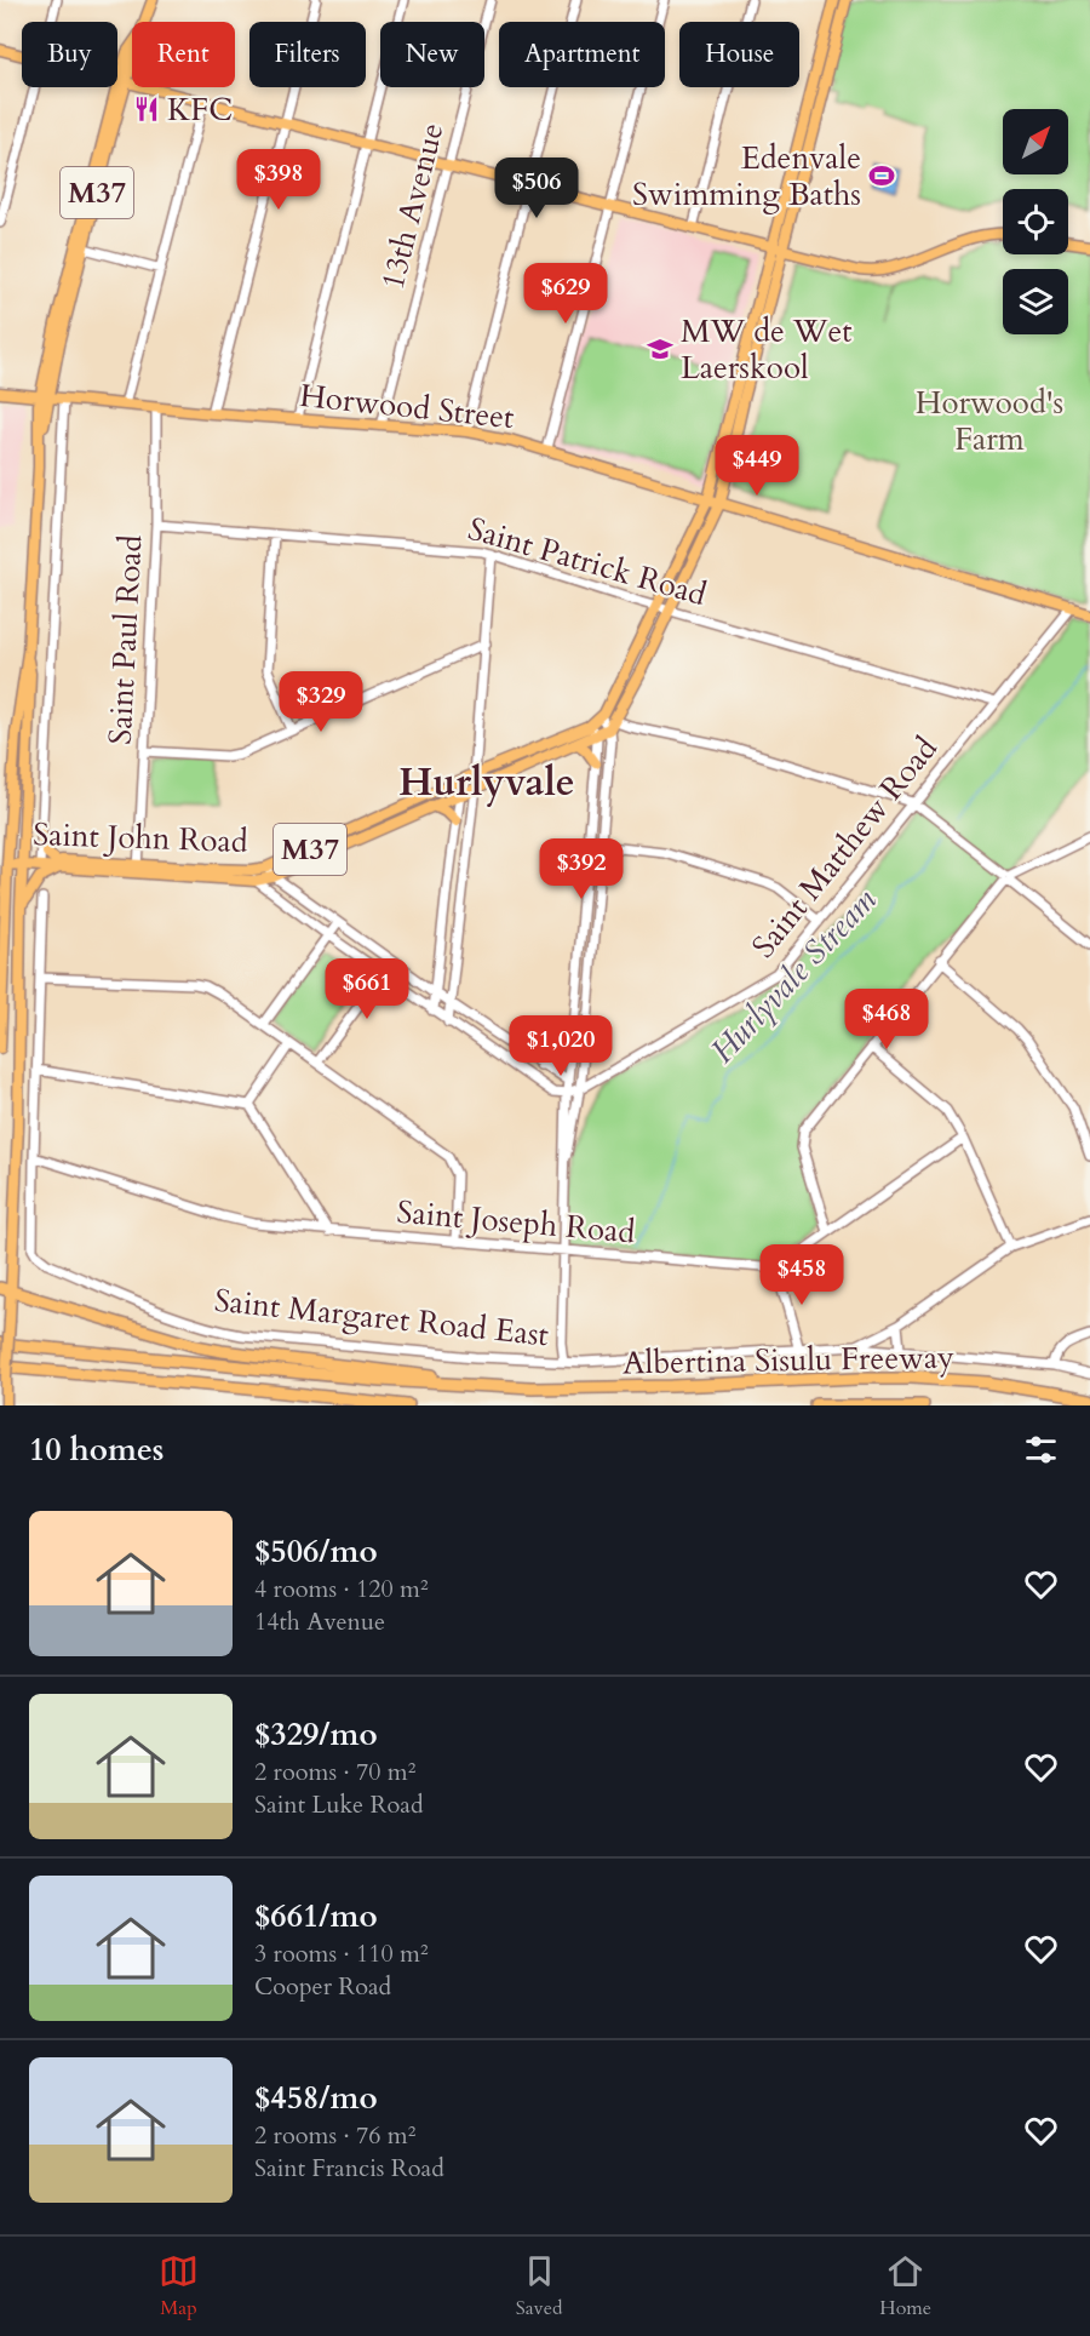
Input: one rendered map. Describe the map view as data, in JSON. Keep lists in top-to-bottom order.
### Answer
{
  "streets": {
    "highway": ["Albertina Sisulu Freeway"],
    "main road": ["M37", "Horwood Street", "Saint John Road"],
    "street": [
      "13th Avenue",
      "Saint Patrick Road",
      "Saint Paul Road",
      "Saint Matthew Road",
      "Saint Joseph Road",
      "Saint Margaret Road East"
    ]
  },
  "crossings": [
    ["M37", "Horwood Street"],
    ["M37", "Saint Patrick Road"],
    ["M37", "Saint John Road"],
    ["13th Avenue", "Horwood Street"],
    ["Horwood Street", "Saint Paul Road"],
    ["Horwood Street", "Saint Matthew Road"],
    ["Saint Patrick Road", "Saint Paul Road"],
    ["Saint Patrick Road", "Saint Matthew Road"],
    ["Saint Paul Road", "Saint John Road"],
    ["Saint Joseph Road", "Saint Margaret Road East"]
  ],
  "districts": ["Hurlyvale"],
  "water": ["Hurlyvale Stream"],
  "parks": ["Horwood's Farm"],
  "places": {
    "restaurant": ["KFC"],
    "sports": ["Edenvale Swimming Baths"],
    "school or university": ["MW de Wet Laerskool"]
  },
  "north": "top right",
  "page": {
    "chip": [
      "Buy",
      "Rent",
      "Filters",
      "New",
      "Apartment",
      "House"
    ],
    "price": [
      "$398",
      "$506",
      "$629",
      "$449",
      "$329",
      "$392",
      "$661",
      "$468",
      "$1,020",
      "$458"
    ],
    "heading": "10 homes",
    "list": [
      {
        "name": "$506/mo",
        "note": "4 rooms · 120 m² · 14th Avenue"
      },
      {
        "name": "$329/mo",
        "note": "2 rooms · 70 m² · Saint Luke Road"
      },
      {
        "name": "$661/mo",
        "note": "3 rooms · 110 m² · Cooper Road"
      },
      {
        "name": "$458/mo",
        "note": "2 rooms · 76 m² · Saint Francis Road"
      }
    ],
    "tabs": ["Map", "Saved", "Home"]
  }
}
